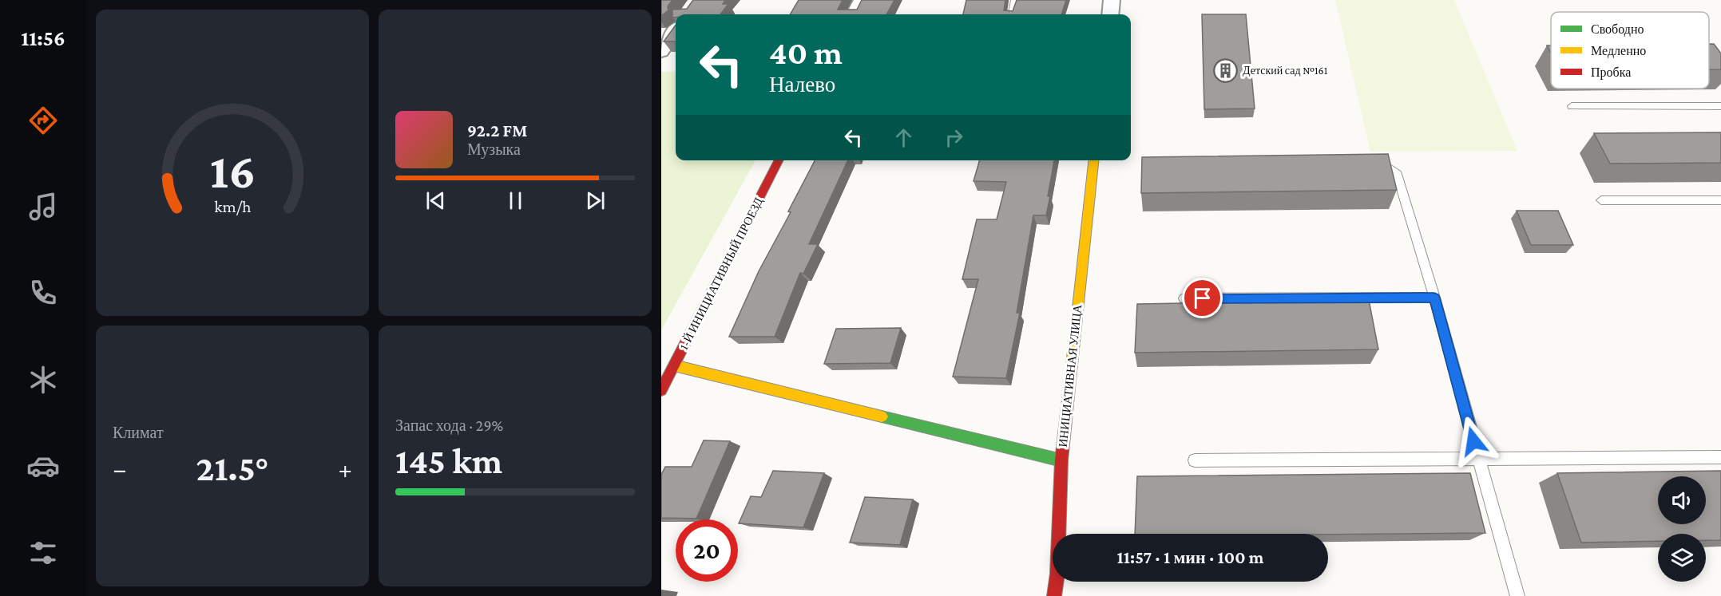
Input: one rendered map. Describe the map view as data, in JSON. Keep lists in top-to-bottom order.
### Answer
{
  "streets": {
    "street": ["1-Й ИНИЦИАТИВНЫЙ ПРОЕЗД", "ИНИЦИАТИВНАЯ УЛИЦА"]
  },
  "places": {
    "building": ["Детский сад №161"]
  },
  "legend": ["Свободно", "Медленно", "Пробка"],
  "page": {
    "tabs": "11:56",
    "turn": ["40 m", "Налево"],
    "song": ["92.2 FM", "Музыка"],
    "tile": [
      "Климат",
      ["Запас хода · 29%", "145 km"]
    ],
    "heat": ["−", "21.5°", "+"],
    "limit": "20",
    "trip": "11:57 · 1 мин · 100 m",
    "gauge": ["16", "km/h"]
  }
}
